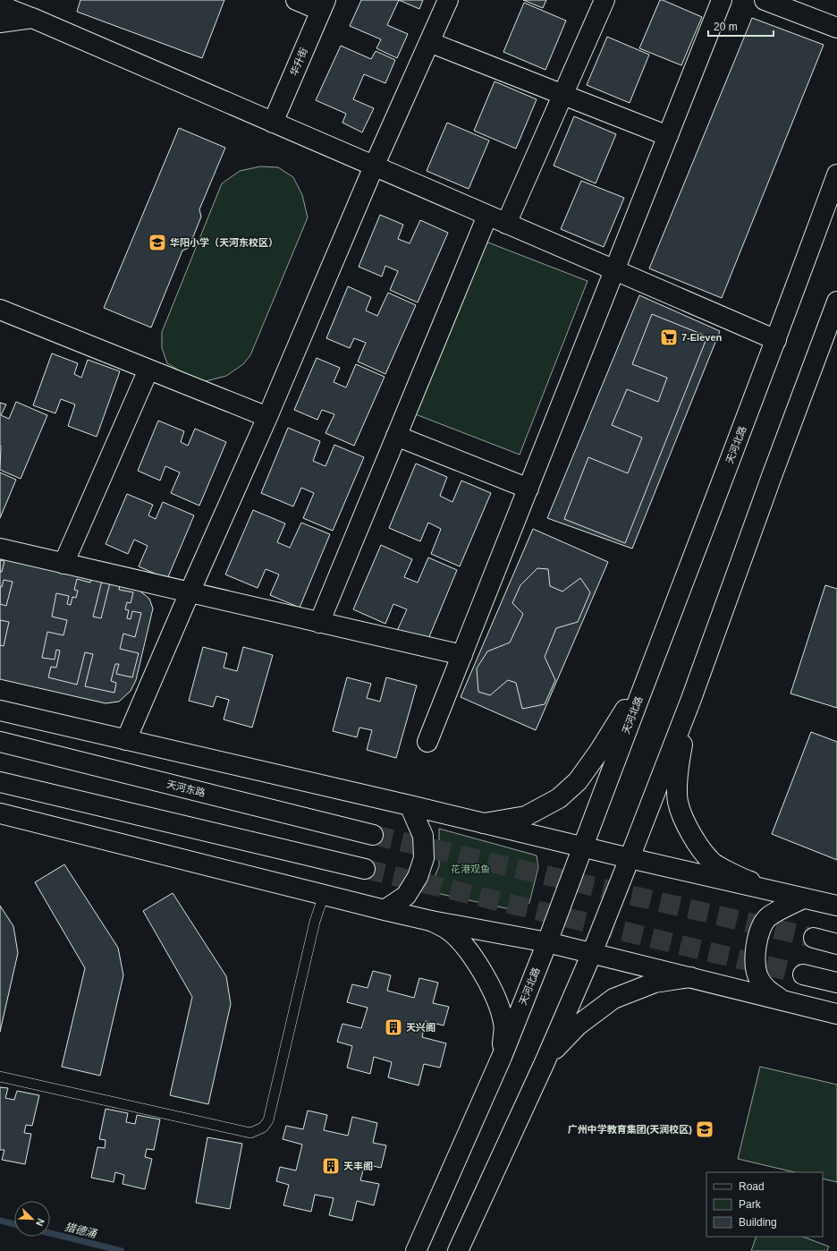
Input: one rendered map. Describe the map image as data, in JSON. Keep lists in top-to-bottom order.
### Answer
{
  "streets": {
    "main road": ["华升街", "天河北路", "天河东路"]
  },
  "water": ["猎德涌"],
  "parks": ["花港观鱼"],
  "places": {
    "school or university": ["华阳小学（天河东校区）", "广州中学教育集团(天润校区)"],
    "supermarket": ["7-Eleven"],
    "building": ["天兴阁", "天丰阁"]
  },
  "legend": ["Road", "Park", "Building"],
  "scale_bar": "20 m",
  "north": "bottom right"
}
